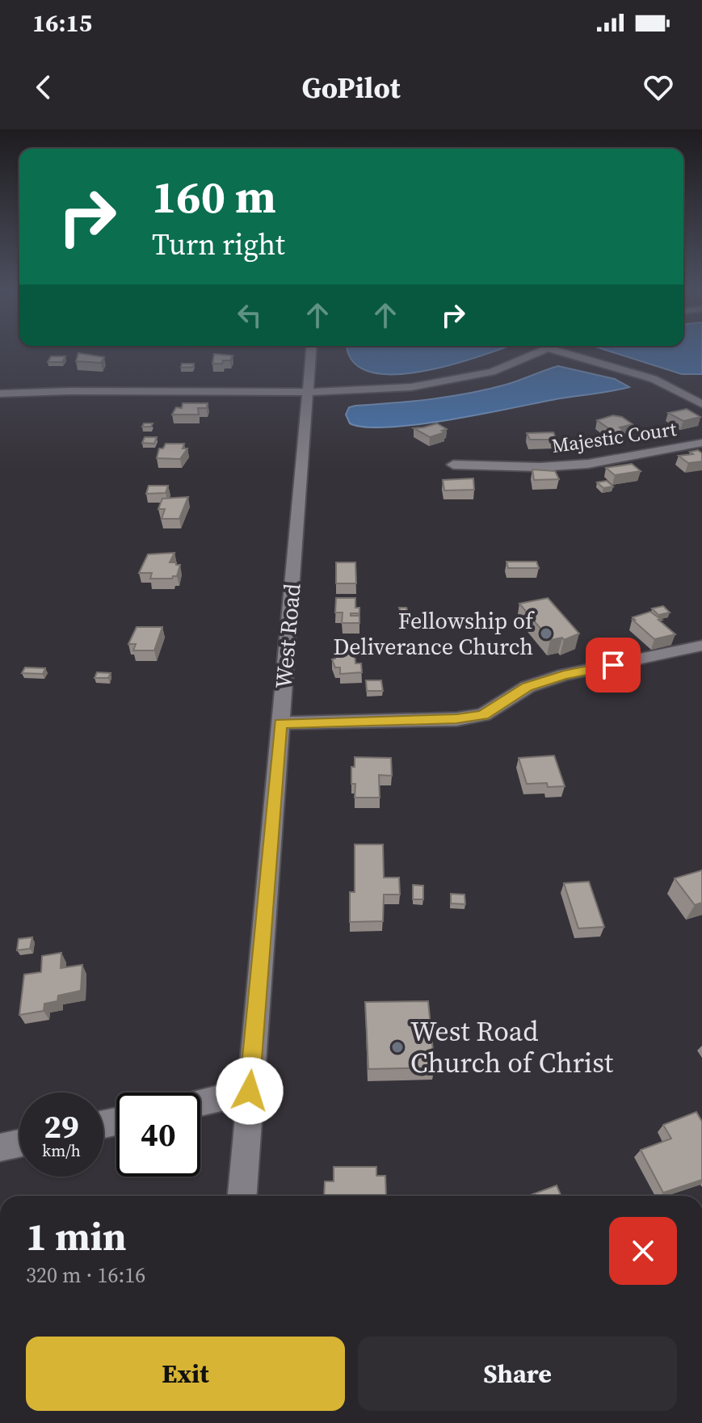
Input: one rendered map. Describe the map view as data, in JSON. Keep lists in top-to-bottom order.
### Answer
{
  "streets": {
    "street": ["Majestic Court", "West Road"]
  },
  "places": ["Fellowship of Deliverance Church", "West Road Church of Christ"],
  "page": {
    "status": "16:15",
    "header": "GoPilot",
    "turn": ["160 m", "Turn right"],
    "speed": "29 km/h",
    "limit": "40",
    "heading": ["1 min", "320 m · 16:16"],
    "buttons": ["Exit", "Share"]
  }
}
